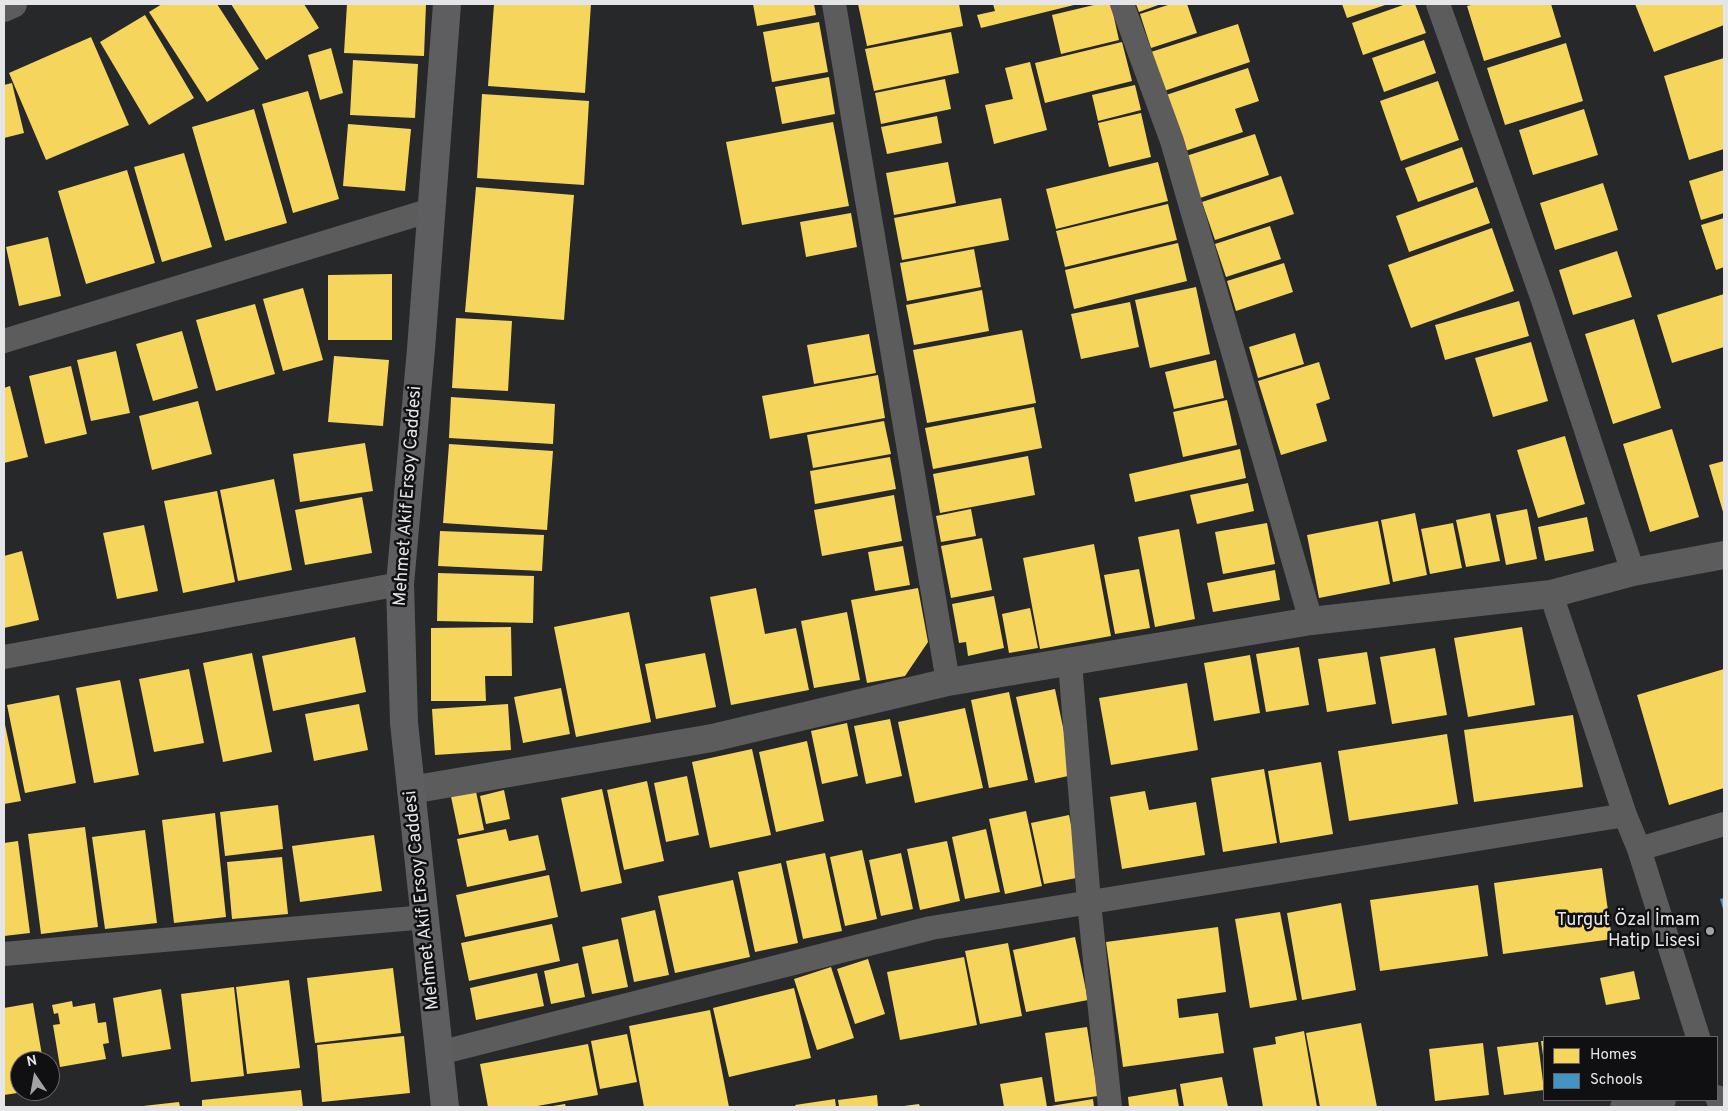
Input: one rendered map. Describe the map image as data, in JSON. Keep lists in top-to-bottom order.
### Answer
{
  "streets": {
    "main road": ["Mehmet Akif Ersoy Caddesi"]
  },
  "places": ["Turgut Özal İmam Hatip Lisesi"],
  "legend": ["Homes", "Schools"],
  "north": "top"
}
